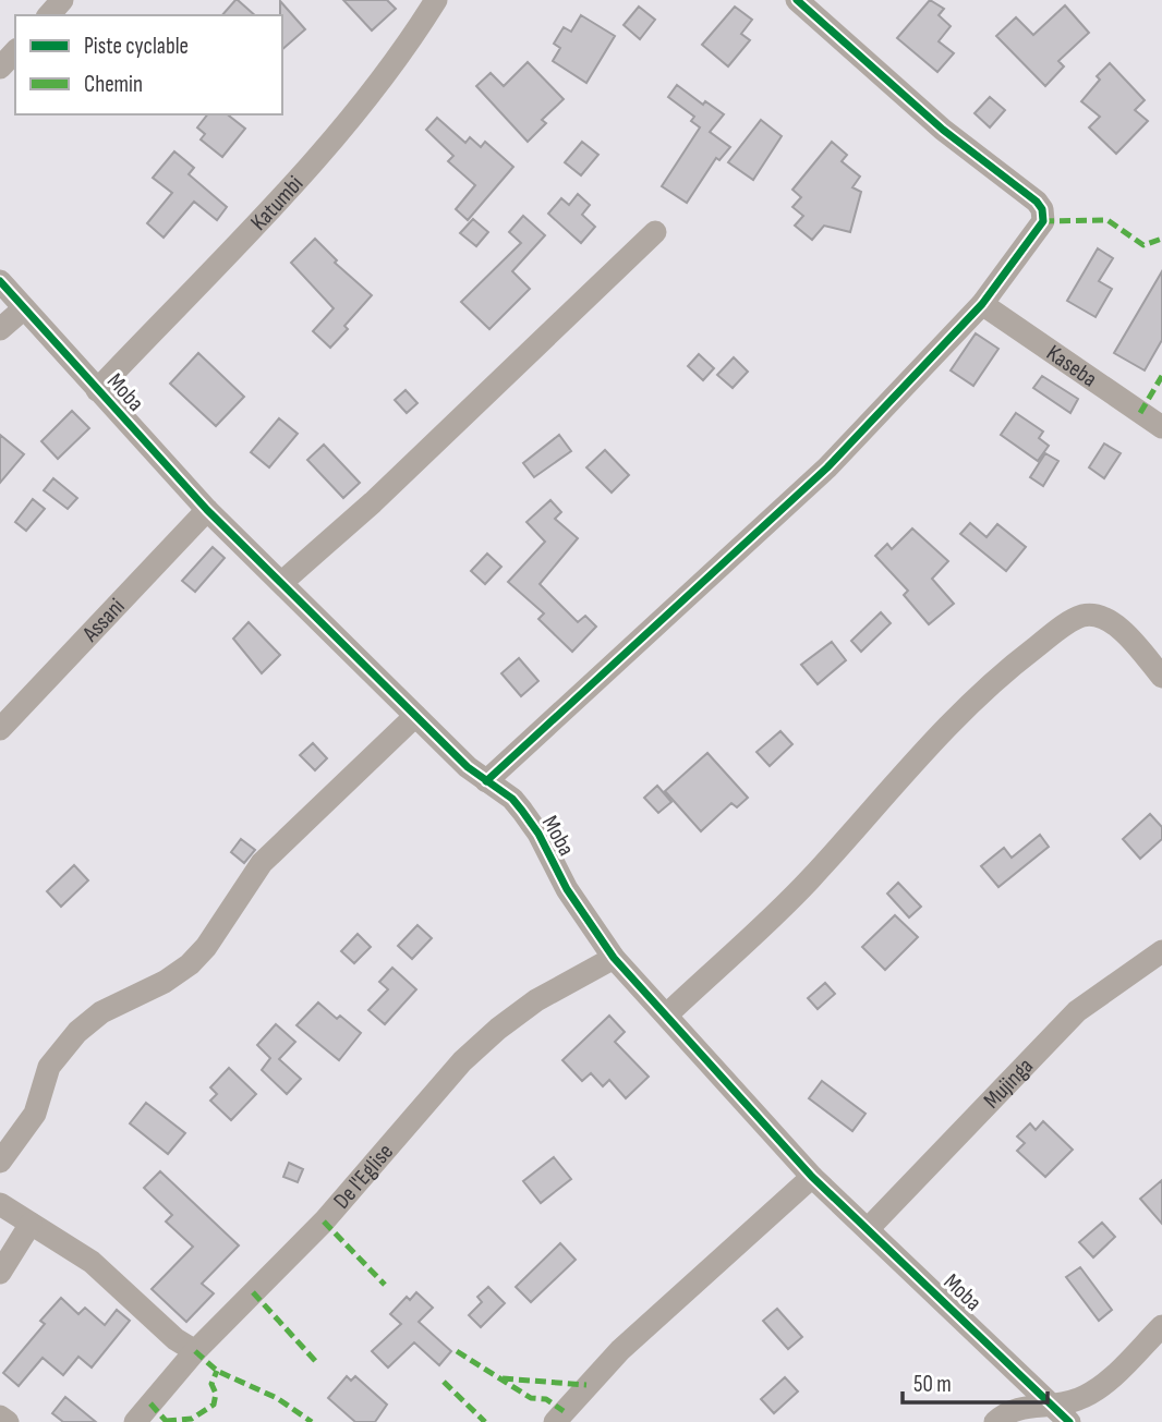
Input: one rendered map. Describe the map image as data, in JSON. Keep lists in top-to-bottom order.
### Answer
{
  "streets": {
    "street": [
      "Katumbi",
      "Kaseba",
      "Moba",
      "Assani",
      "Mujinga",
      "De l'Eglise"
    ]
  },
  "crossings": [
    ["Katumbi", "Moba"],
    ["Moba", "Assani"],
    ["Moba", "Mujinga"],
    ["Moba", "De l'Eglise"]
  ],
  "legend": ["Piste cyclable", "Chemin"],
  "scale_bar": "50 m"
}
